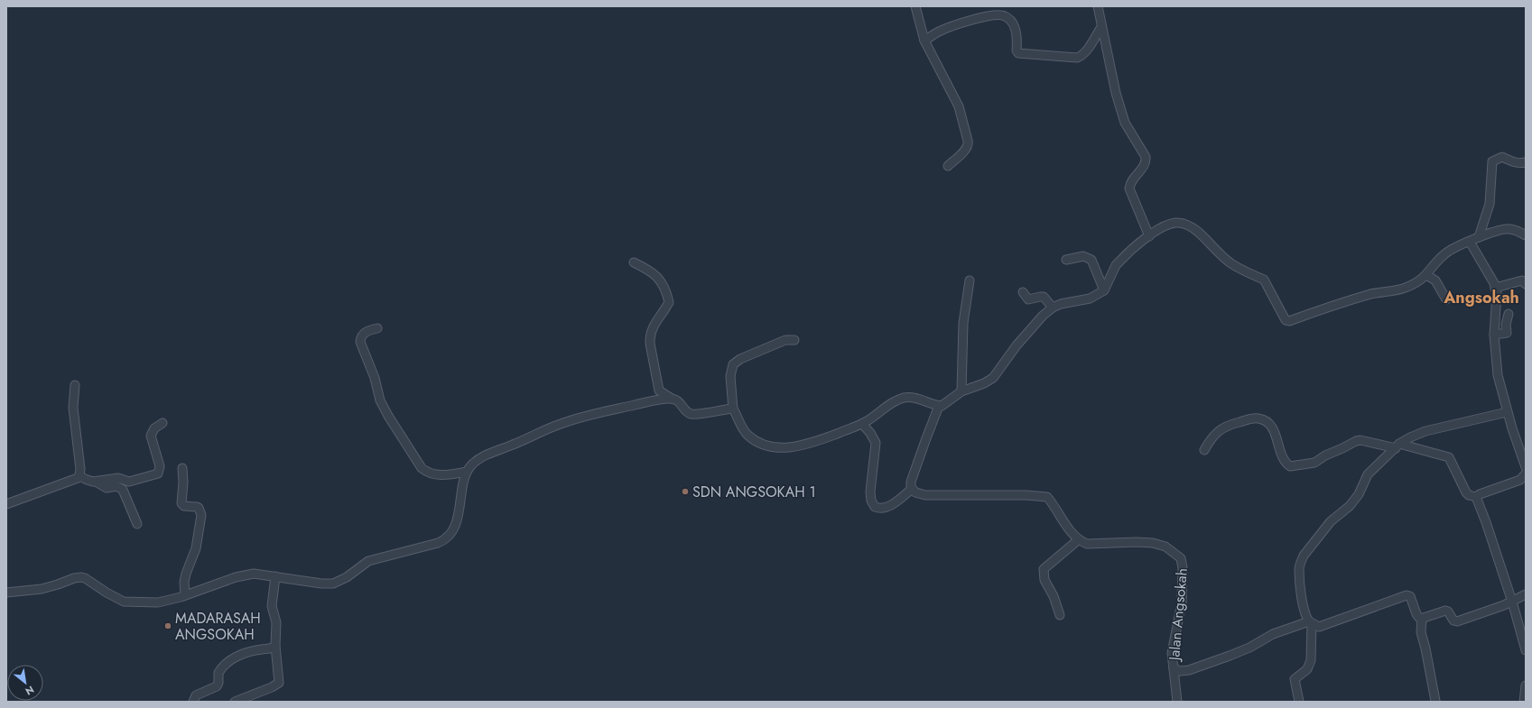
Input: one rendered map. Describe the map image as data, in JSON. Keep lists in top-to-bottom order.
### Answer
{
  "streets": {
    "street": ["Jalan Angsokah"]
  },
  "districts": ["Angsokah"],
  "places": ["SDN ANGSOKAH 1", "MADARASAH ANGSOKAH"],
  "north": "bottom right"
}
